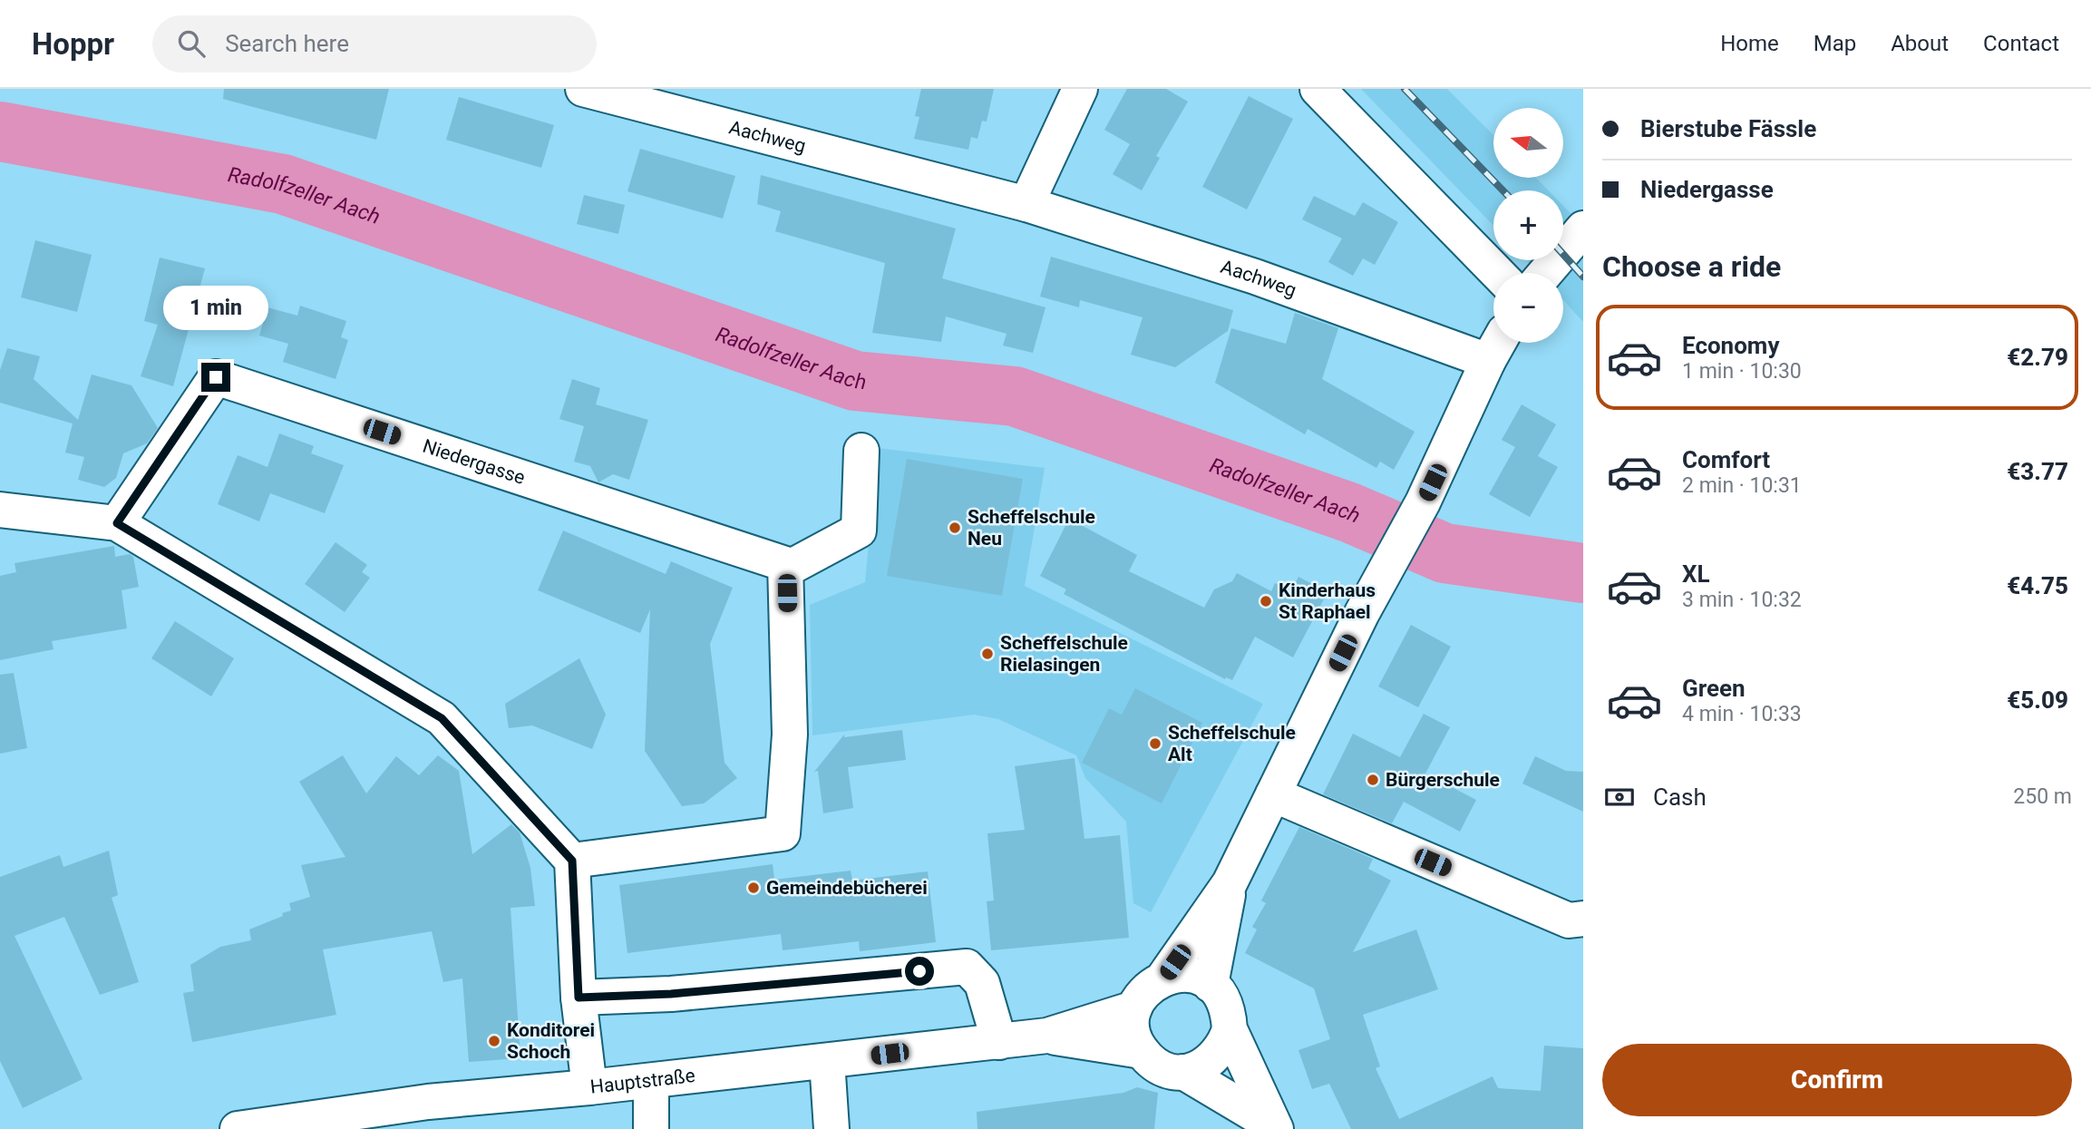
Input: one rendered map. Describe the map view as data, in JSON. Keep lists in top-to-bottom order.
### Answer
{
  "streets": {
    "street": ["Aachweg", "Niedergasse", "Hauptstraße"]
  },
  "water": ["Radolfzeller Aach"],
  "places": [
    "Scheffelschule Neu",
    "Kinderhaus St Raphael",
    "Scheffelschule Rielasingen",
    "Scheffelschule Alt",
    "Bürgerschule",
    "Gemeindebücherei",
    "Konditorei Schoch"
  ],
  "north": "left",
  "page": {
    "header": "Hoppr",
    "search": "Search here",
    "nav": [
      "Home",
      "Map",
      "About",
      "Contact"
    ],
    "banner": ["Bierstube Fässle", "Niedergasse"],
    "map_buttons": ["+", "−"],
    "heading": "Choose a ride",
    "bubble": "1 min",
    "list": [
      {
        "name": "Economy",
        "note": "1 min · 10:30",
        "value": "€2.79"
      },
      {
        "name": "Comfort",
        "note": "2 min · 10:31",
        "value": "€3.77"
      },
      {
        "name": "XL",
        "note": "3 min · 10:32",
        "value": "€4.75"
      },
      {
        "name": "Green",
        "note": "4 min · 10:33",
        "value": "€5.09"
      }
    ],
    "pay": ["Cash", "250 m"],
    "buttons": "Confirm"
  }
}
